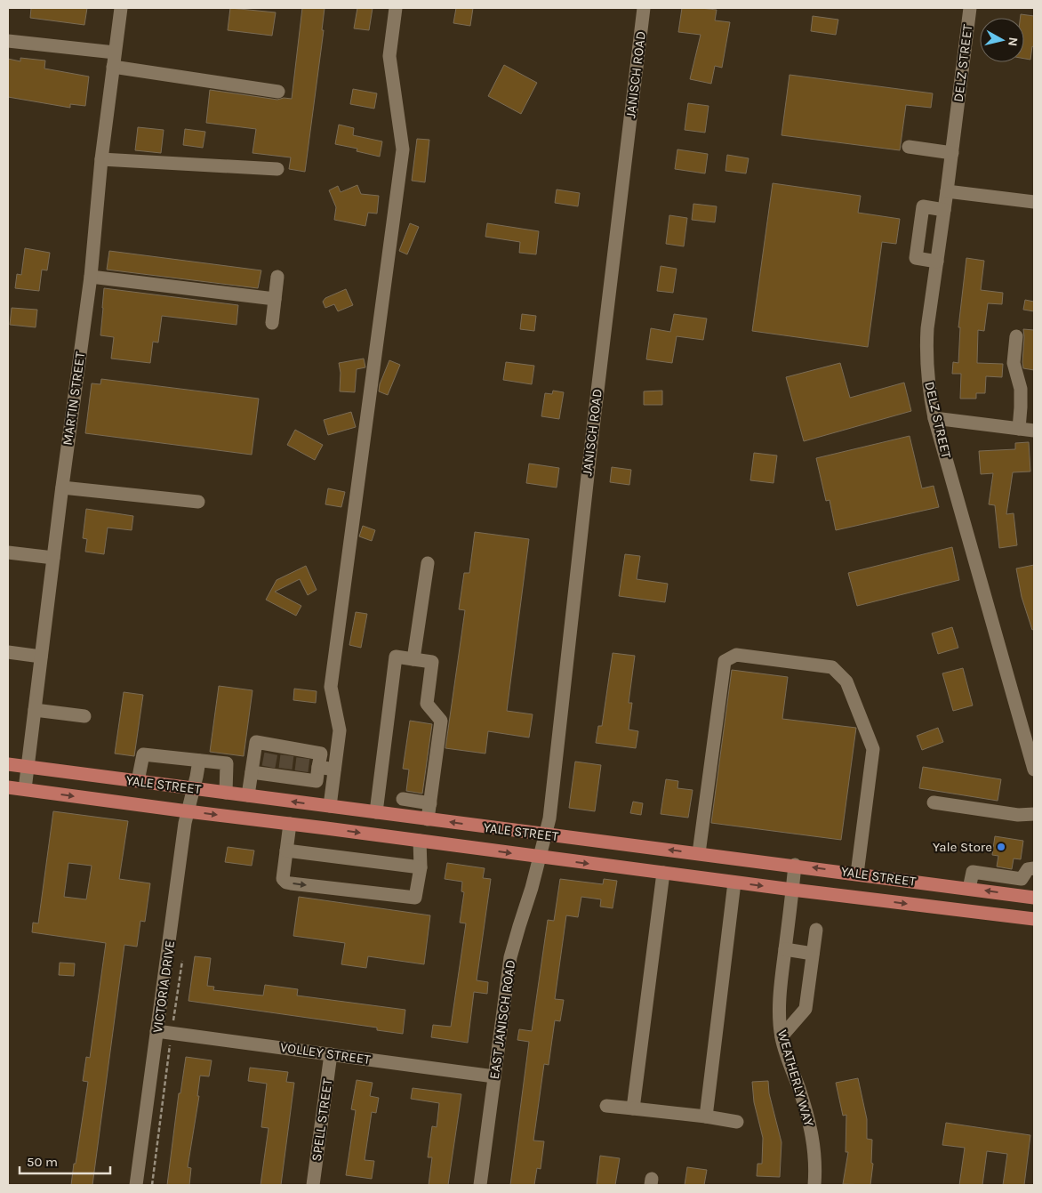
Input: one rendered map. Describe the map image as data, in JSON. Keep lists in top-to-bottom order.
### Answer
{
  "streets": {
    "main road": ["YALE STREET"],
    "street": [
      "DELZ STREET",
      "JANISCH ROAD",
      "MARTIN STREET",
      "VICTORIA DRIVE",
      "EAST JANISCH ROAD",
      "VOLLEY STREET",
      "WEATHERLY WAY",
      "SPELL STREET"
    ]
  },
  "crossings": [
    ["JANISCH ROAD", "YALE STREET"],
    ["JANISCH ROAD", "EAST JANISCH ROAD"],
    ["MARTIN STREET", "YALE STREET"],
    ["YALE STREET", "VICTORIA DRIVE"],
    ["YALE STREET", "EAST JANISCH ROAD"],
    ["YALE STREET", "WEATHERLY WAY"],
    ["VICTORIA DRIVE", "VOLLEY STREET"],
    ["EAST JANISCH ROAD", "VOLLEY STREET"],
    ["VOLLEY STREET", "SPELL STREET"]
  ],
  "places": ["Yale Store"],
  "scale_bar": "50 m",
  "north": "right"
}
